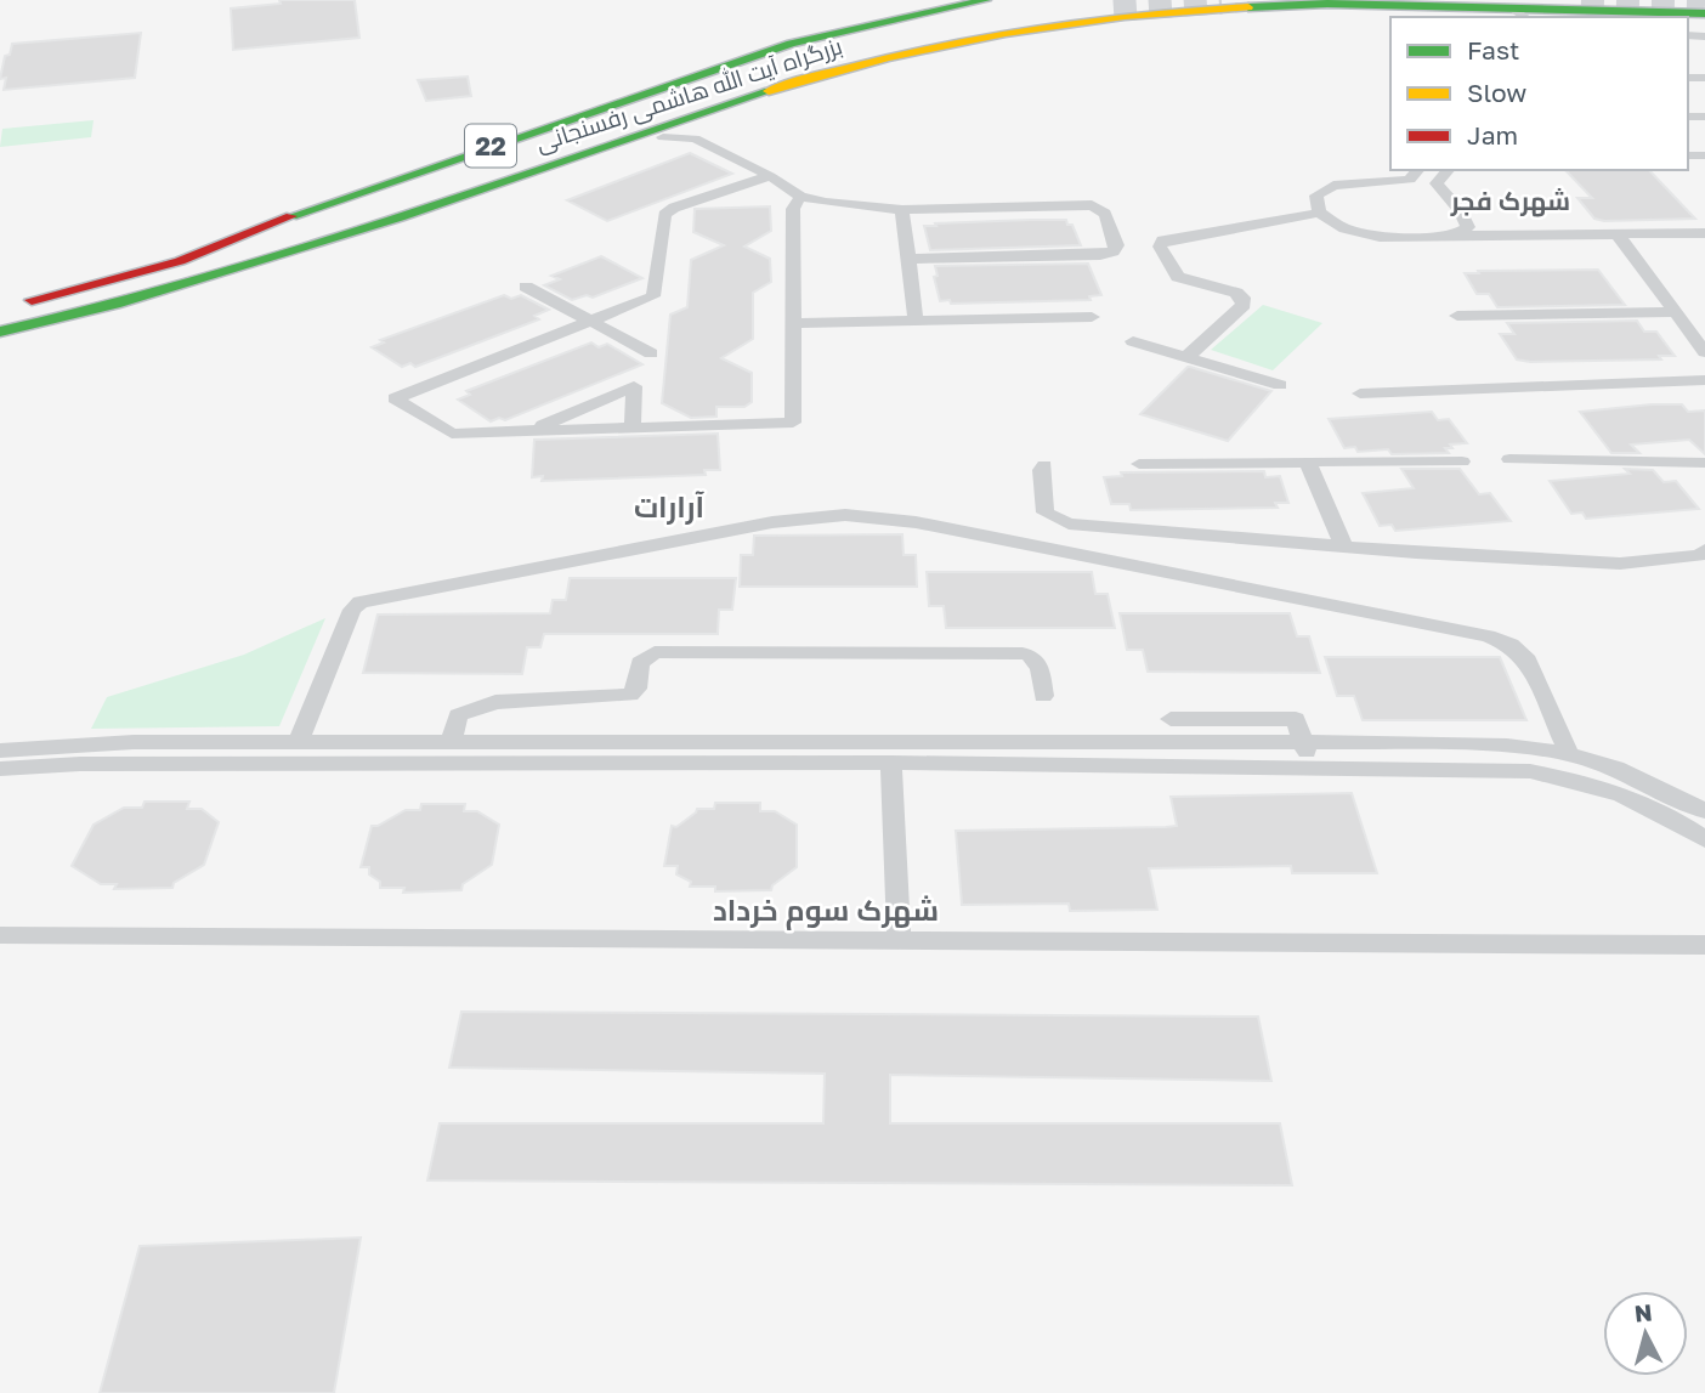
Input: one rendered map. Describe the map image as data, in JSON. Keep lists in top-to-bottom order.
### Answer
{
  "streets": {
    "highway": ["بزرگراه آیت الله هاشمی رفسنجانی", "22"]
  },
  "districts": ["شهرک فجر", "آرارات", "شهرک سوم خرداد"],
  "legend": ["Fast", "Slow", "Jam"],
  "north": "top"
}
